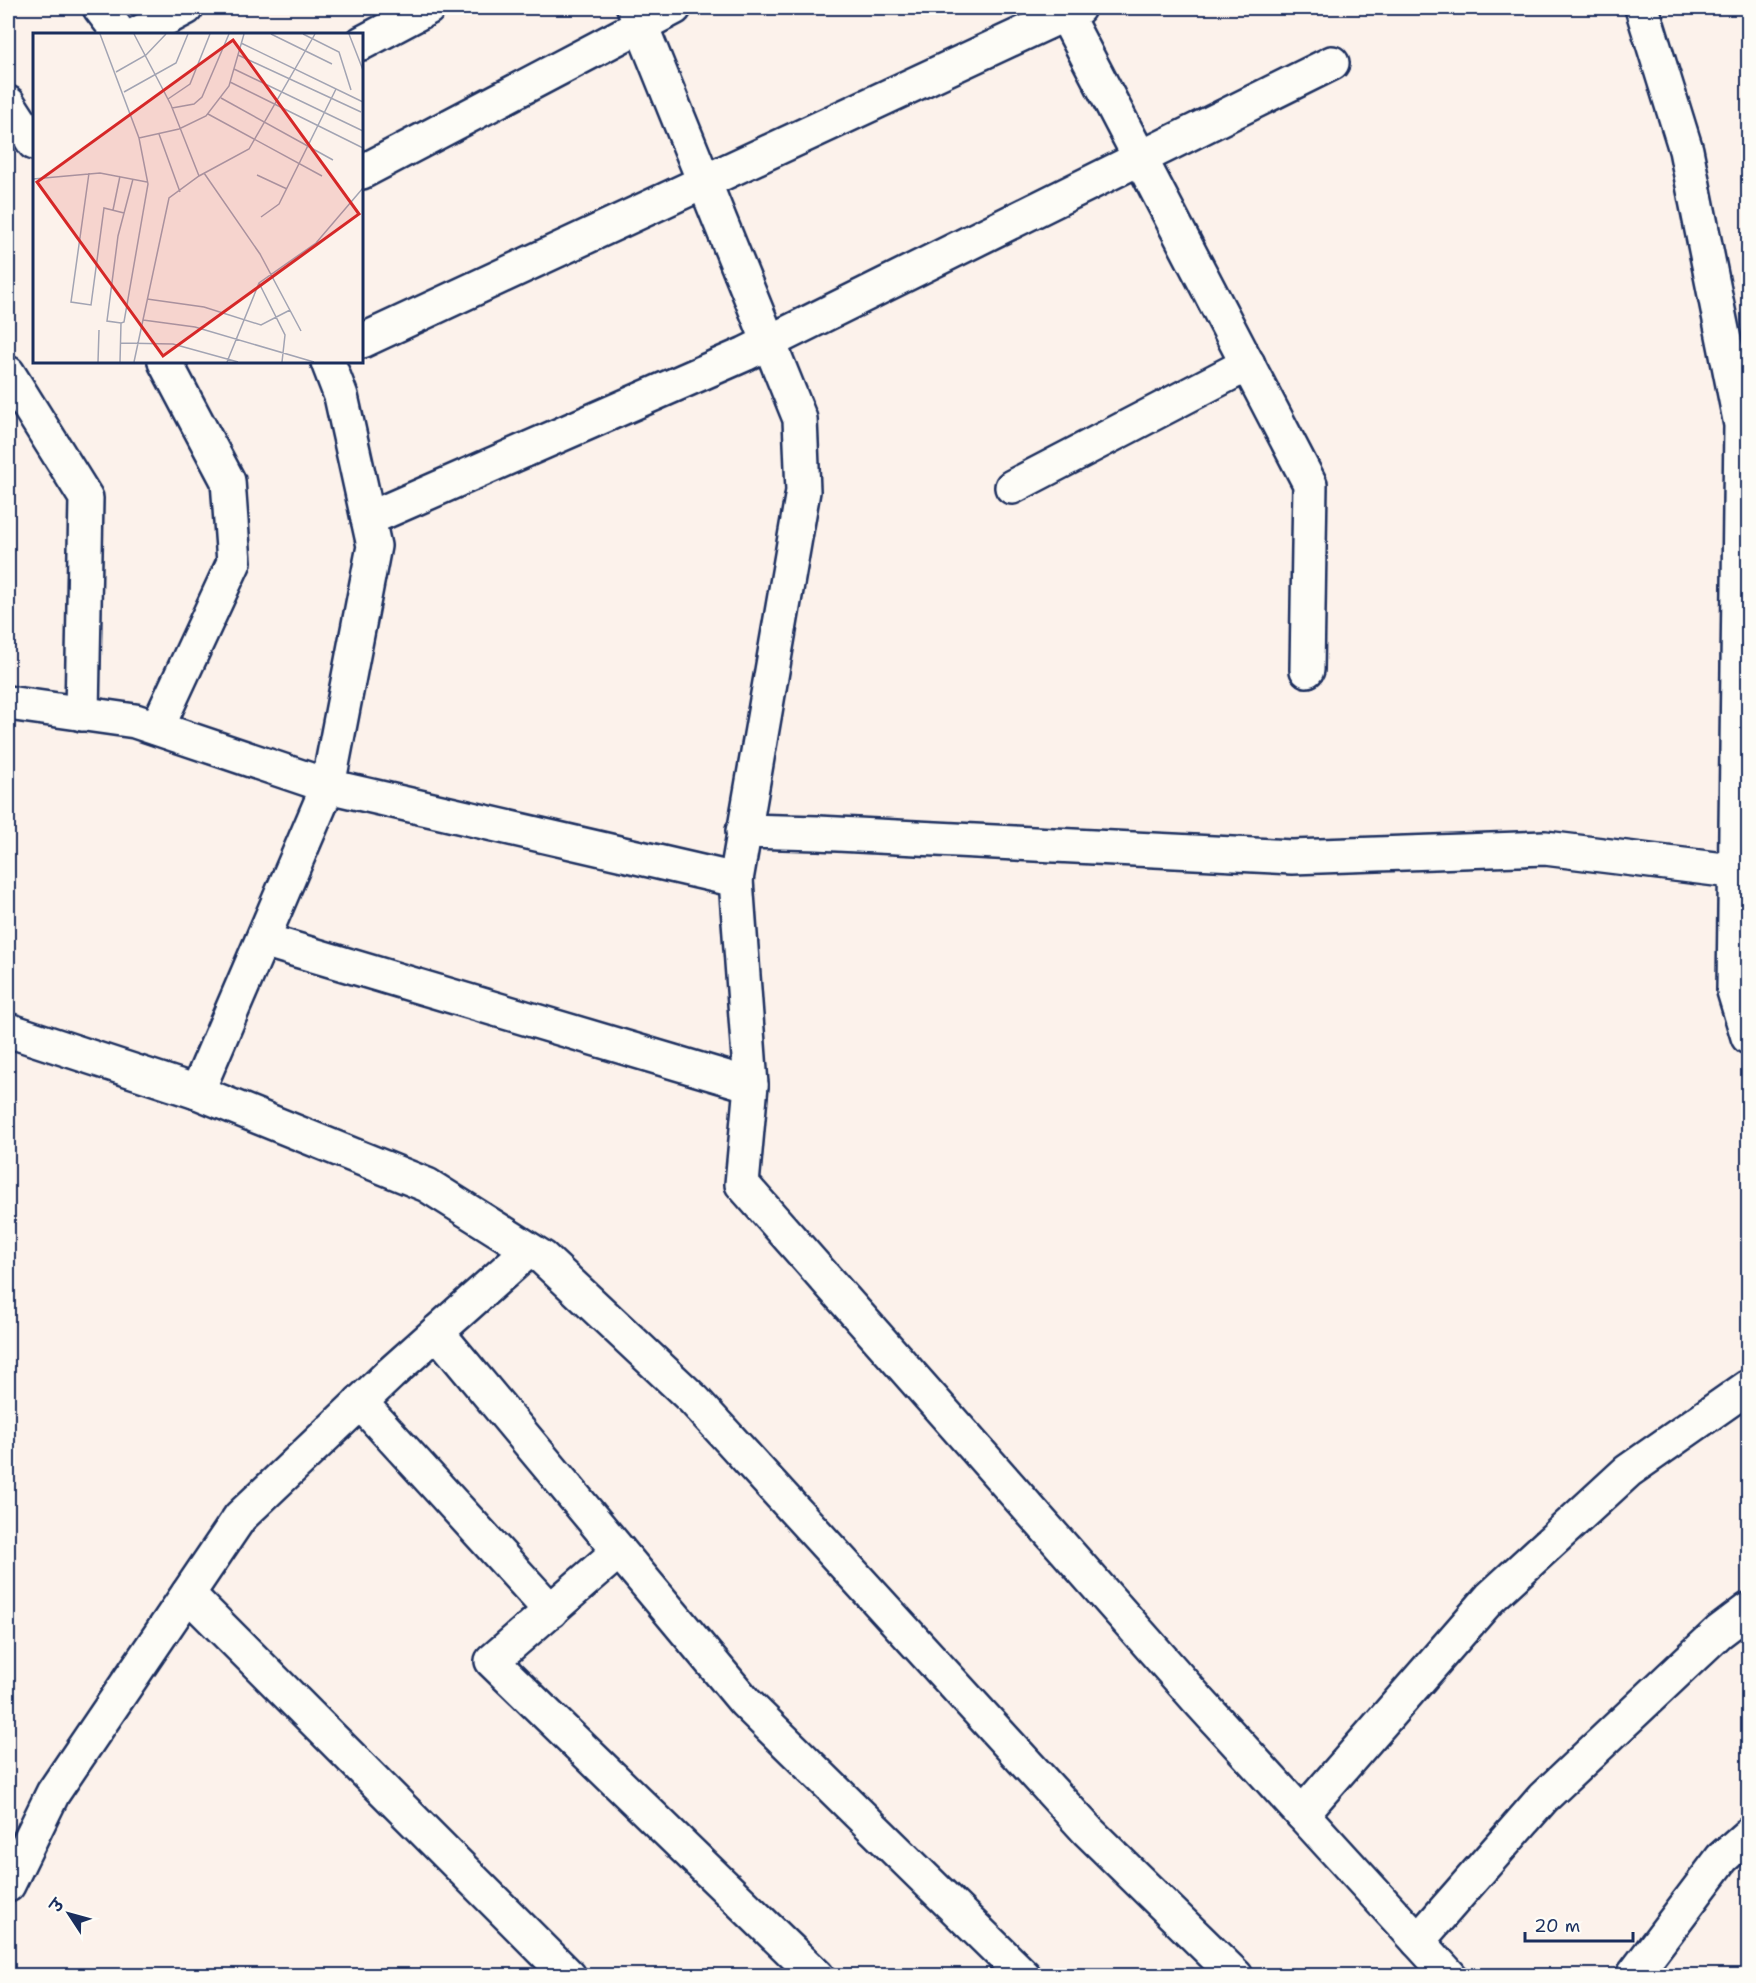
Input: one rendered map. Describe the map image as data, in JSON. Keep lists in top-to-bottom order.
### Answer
{
  "scale_bar": "20 m",
  "north": "top left"
}
